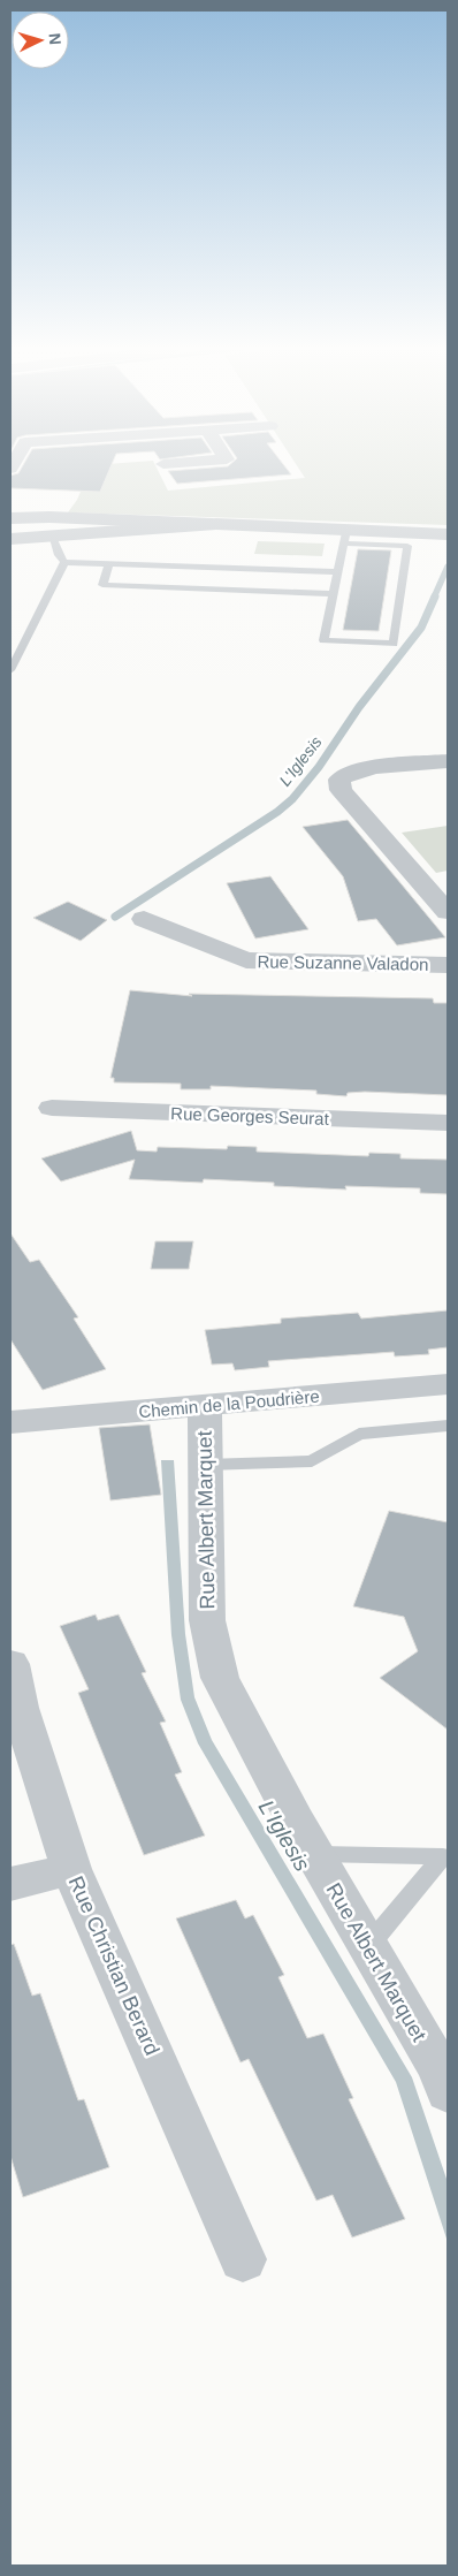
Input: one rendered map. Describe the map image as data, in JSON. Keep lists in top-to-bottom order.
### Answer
{
  "streets": {
    "street": [
      "Rue Suzanne Valadon",
      "Rue Georges Seurat",
      "Chemin de la Poudrière",
      "Rue Albert Marquet",
      "Rue Christian Berard"
    ]
  },
  "crossings": [
    ["Chemin de la Poudrière", "Rue Albert Marquet"]
  ],
  "water": ["L'Iglesis"],
  "north": "right"
}
